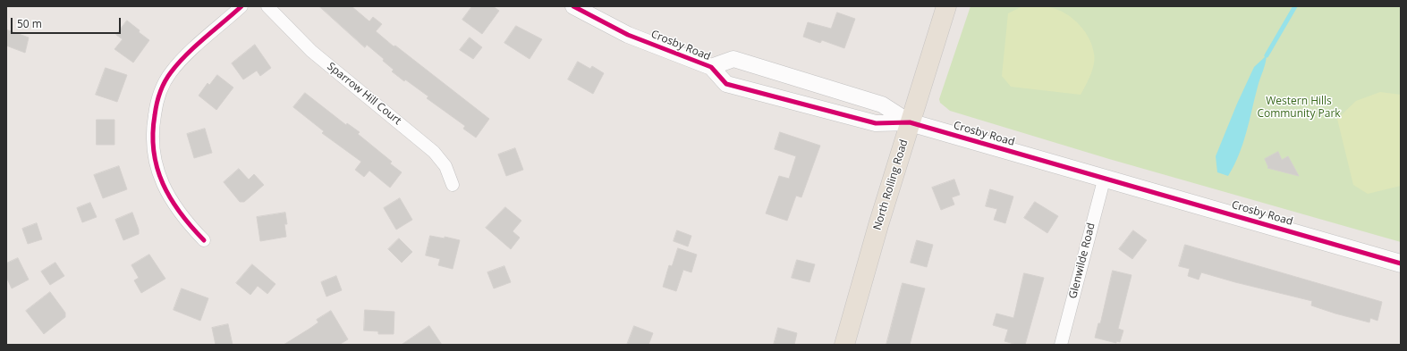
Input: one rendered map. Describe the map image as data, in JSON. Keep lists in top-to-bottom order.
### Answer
{
  "streets": {
    "main road": ["Crosby Road", "North Rolling Road"],
    "street": ["Sparrow Hill Court", "Glenwilde Road"]
  },
  "crossings": [
    ["Crosby Road", "North Rolling Road"],
    ["Crosby Road", "Glenwilde Road"]
  ],
  "parks": ["Western Hills Community Park"],
  "scale_bar": "50 m"
}
